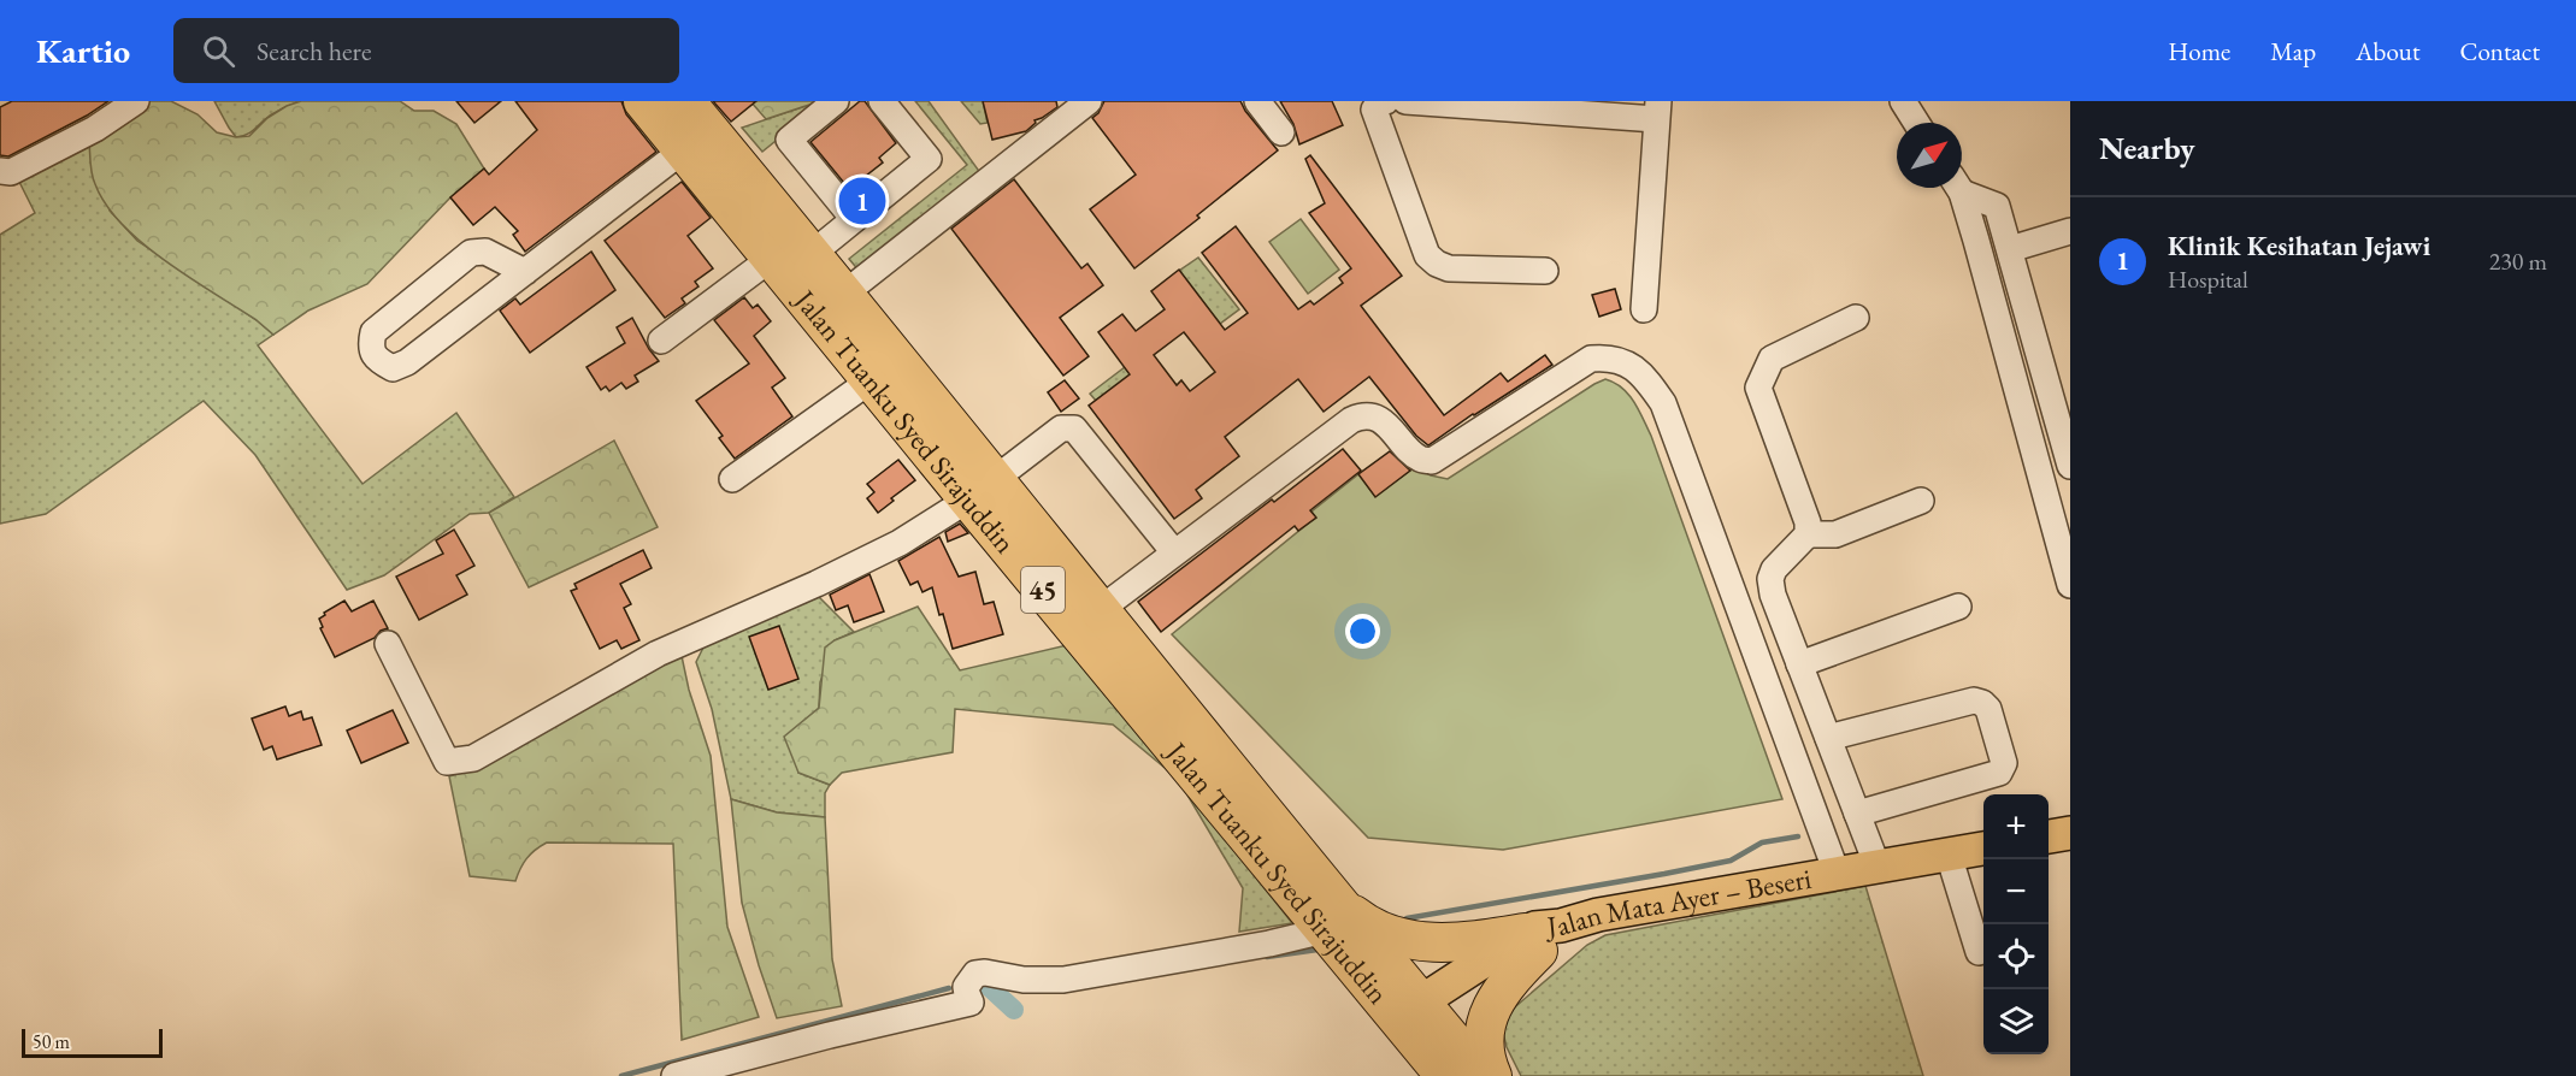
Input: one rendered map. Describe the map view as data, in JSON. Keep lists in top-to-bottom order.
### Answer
{
  "streets": {
    "highway": ["Jalan Tuanku Syed Sirajuddin", "45"],
    "main road": ["Jalan Mata Ayer – Beseri"]
  },
  "crossings": [
    ["Jalan Tuanku Syed Sirajuddin", "Jalan Mata Ayer – Beseri"]
  ],
  "scale_bar": "50 m",
  "north": "top right",
  "page": {
    "header": "Kartio",
    "search": "Search here",
    "nav": [
      "Home",
      "Map",
      "About",
      "Contact"
    ],
    "heading": "Nearby",
    "pins": "1",
    "list": [
      {
        "mark": "1",
        "name": "Klinik Kesihatan Jejawi",
        "note": "Hospital",
        "value": "230 m"
      }
    ],
    "map_buttons": ["+", "−"],
    "scale": "50 m"
  }
}
